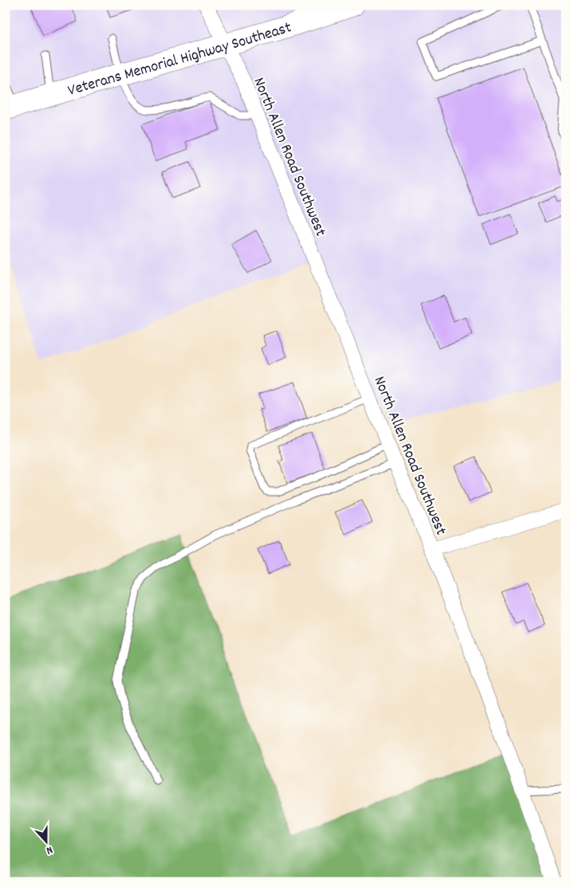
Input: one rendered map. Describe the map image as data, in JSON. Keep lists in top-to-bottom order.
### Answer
{
  "streets": {
    "main road": ["Veterans Memorial Highway Southeast"],
    "street": ["North Allen Road Southwest"]
  },
  "crossings": [
    ["Veterans Memorial Highway Southeast", "North Allen Road Southwest"]
  ],
  "north": "bottom"
}
